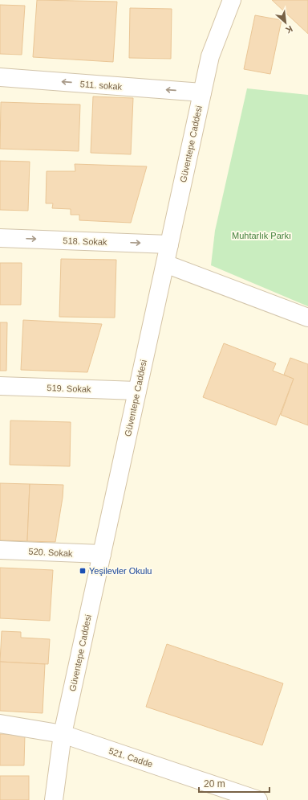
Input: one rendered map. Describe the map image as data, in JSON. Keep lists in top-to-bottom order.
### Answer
{
  "streets": {
    "street": [
      "511. sokak",
      "Güventepe Caddesi",
      "518. Sokak",
      "519. Sokak",
      "520. Sokak",
      "521. Cadde"
    ]
  },
  "crossings": [
    ["511. sokak", "Güventepe Caddesi"],
    ["Güventepe Caddesi", "518. Sokak"],
    ["Güventepe Caddesi", "519. Sokak"],
    ["Güventepe Caddesi", "520. Sokak"],
    ["Güventepe Caddesi", "521. Cadde"]
  ],
  "one_way": ["511. sokak", "518. Sokak"],
  "parks": ["Muhtarlık Parkı"],
  "places": {
    "transit": ["Yeşilevler Okulu"]
  },
  "scale_bar": "20 m",
  "north": "bottom right"
}
